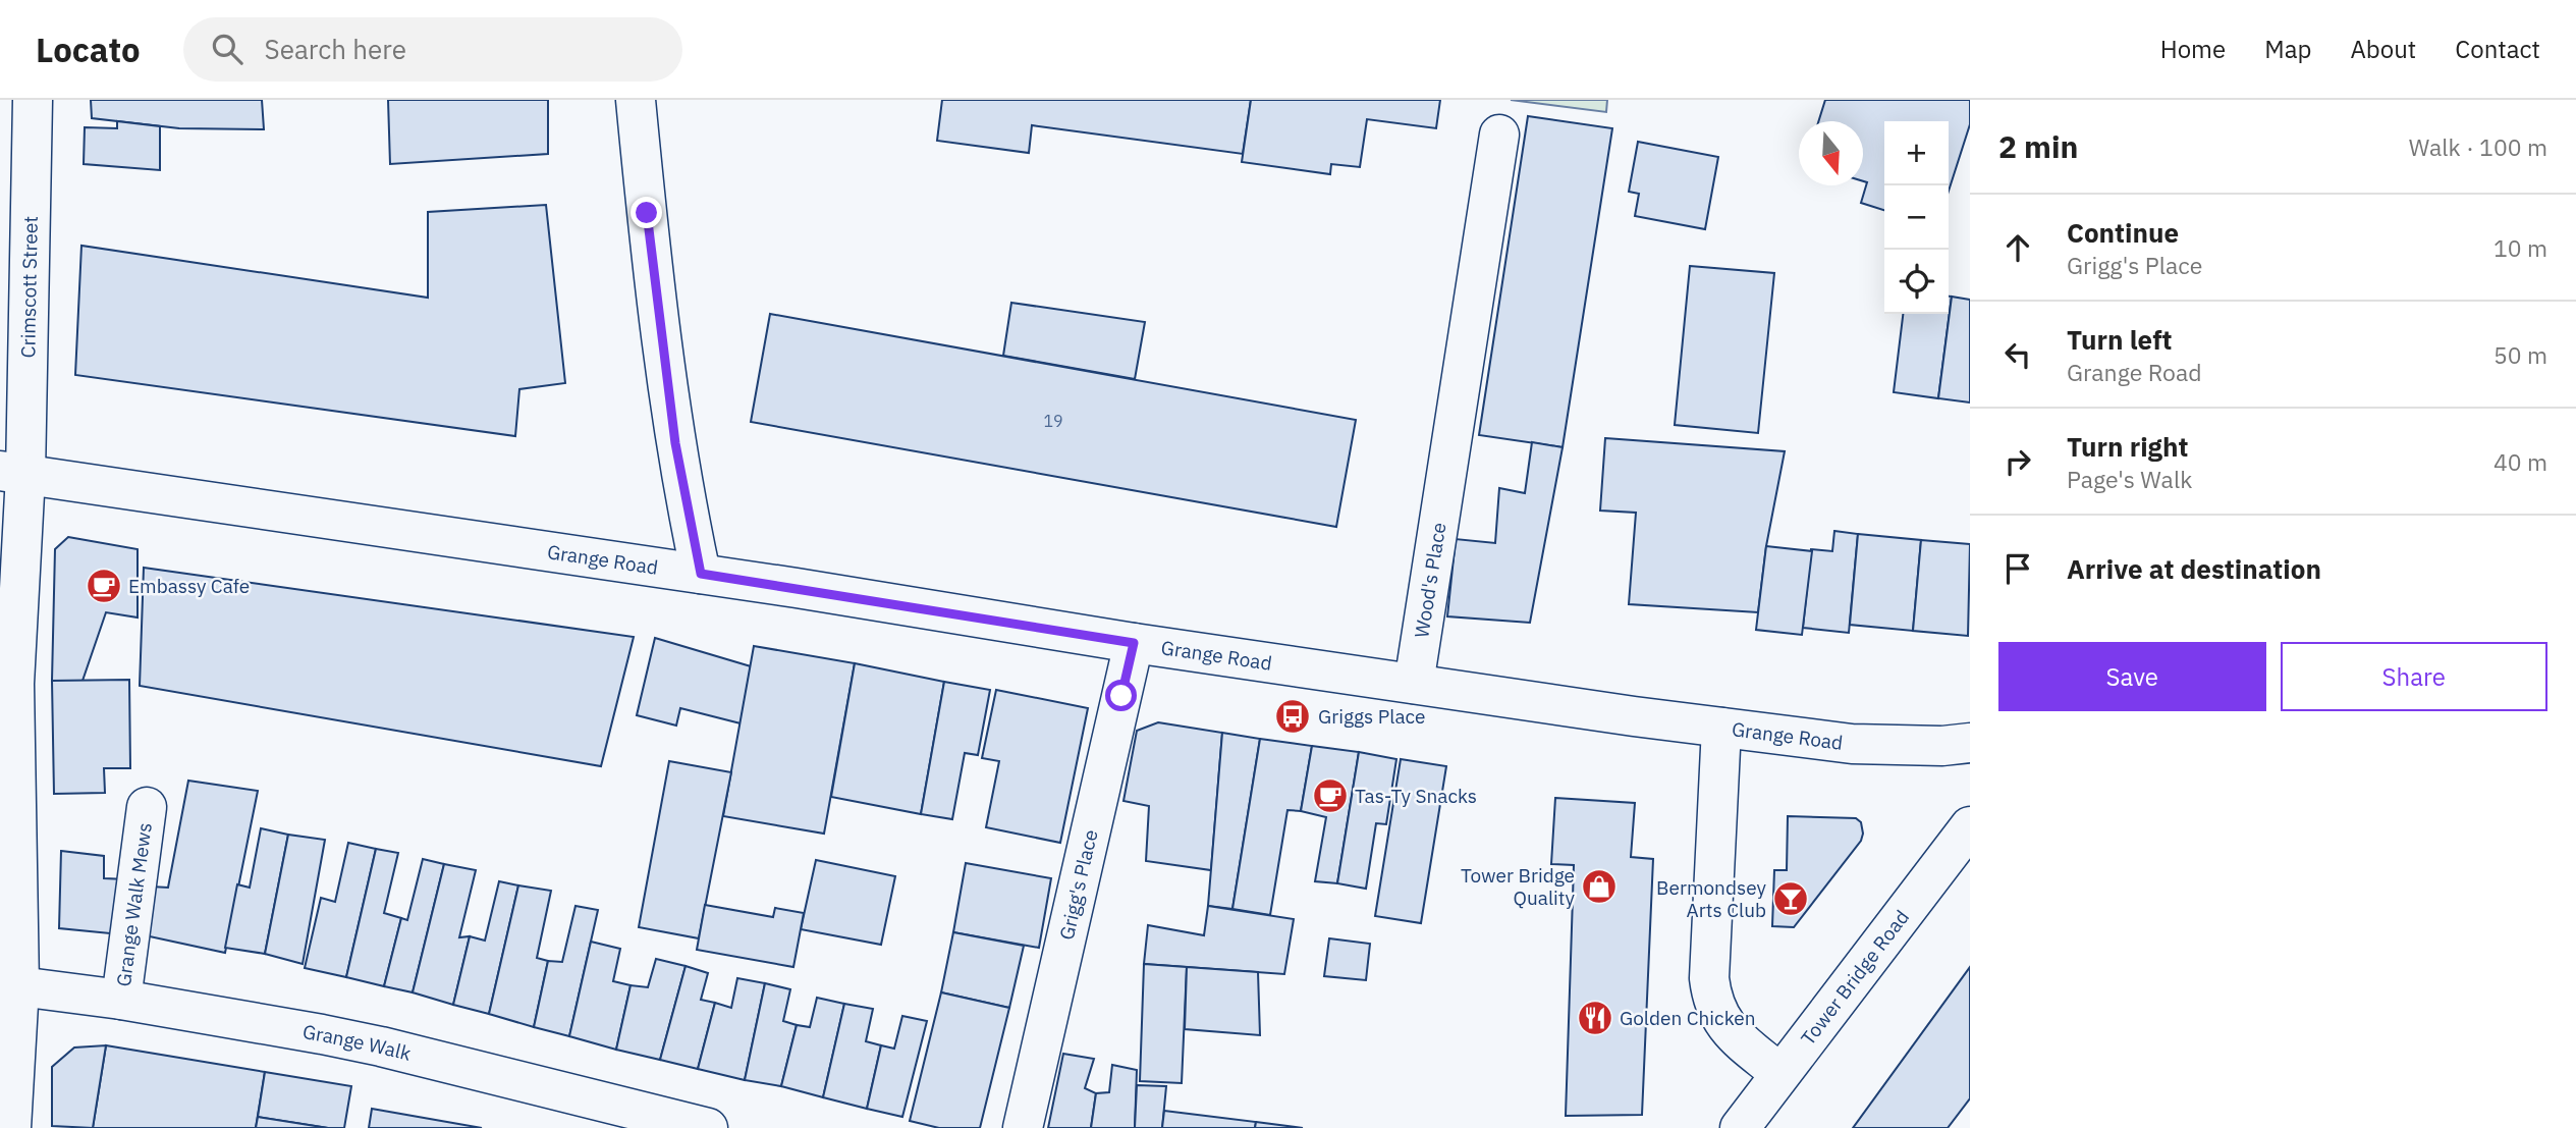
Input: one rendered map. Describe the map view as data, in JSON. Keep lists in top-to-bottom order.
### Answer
{
  "streets": {
    "main road": [
      "Crimscott Street",
      "Grange Road",
      "Wood's Place",
      "Grigg's Place",
      "Grange Walk Mews",
      "Tower Bridge Road",
      "Grange Walk"
    ]
  },
  "crossings": [
    ["Crimscott Street", "Grange Road"],
    ["Crimscott Street", "Grange Walk"],
    ["Grange Road", "Wood's Place"],
    ["Grange Road", "Grigg's Place"],
    ["Grange Walk Mews", "Grange Walk"]
  ],
  "places": {
    "cafe": ["Embassy Cafe", "Tas-Ty Snacks"],
    "bus stop": ["Griggs Place"],
    "shop": ["Tower Bridge Quality"],
    "bar": ["Bermondsey Arts Club"],
    "restaurant": ["Golden Chicken"]
  },
  "house_numbers": ["19"],
  "north": "bottom",
  "page": {
    "header": "Locato",
    "search": "Search here",
    "nav": [
      "Home",
      "Map",
      "About",
      "Contact"
    ],
    "heading": ["2 min", "Walk · 100 m"],
    "map_buttons": ["+", "−"],
    "list": [
      ["Continue", "Grigg's Place", "10 m"],
      ["Turn left", "Grange Road", "50 m"],
      ["Turn right", "Page's Walk", "40 m"],
      "Arrive at destination"
    ],
    "buttons": ["Save", "Share"]
  }
}
